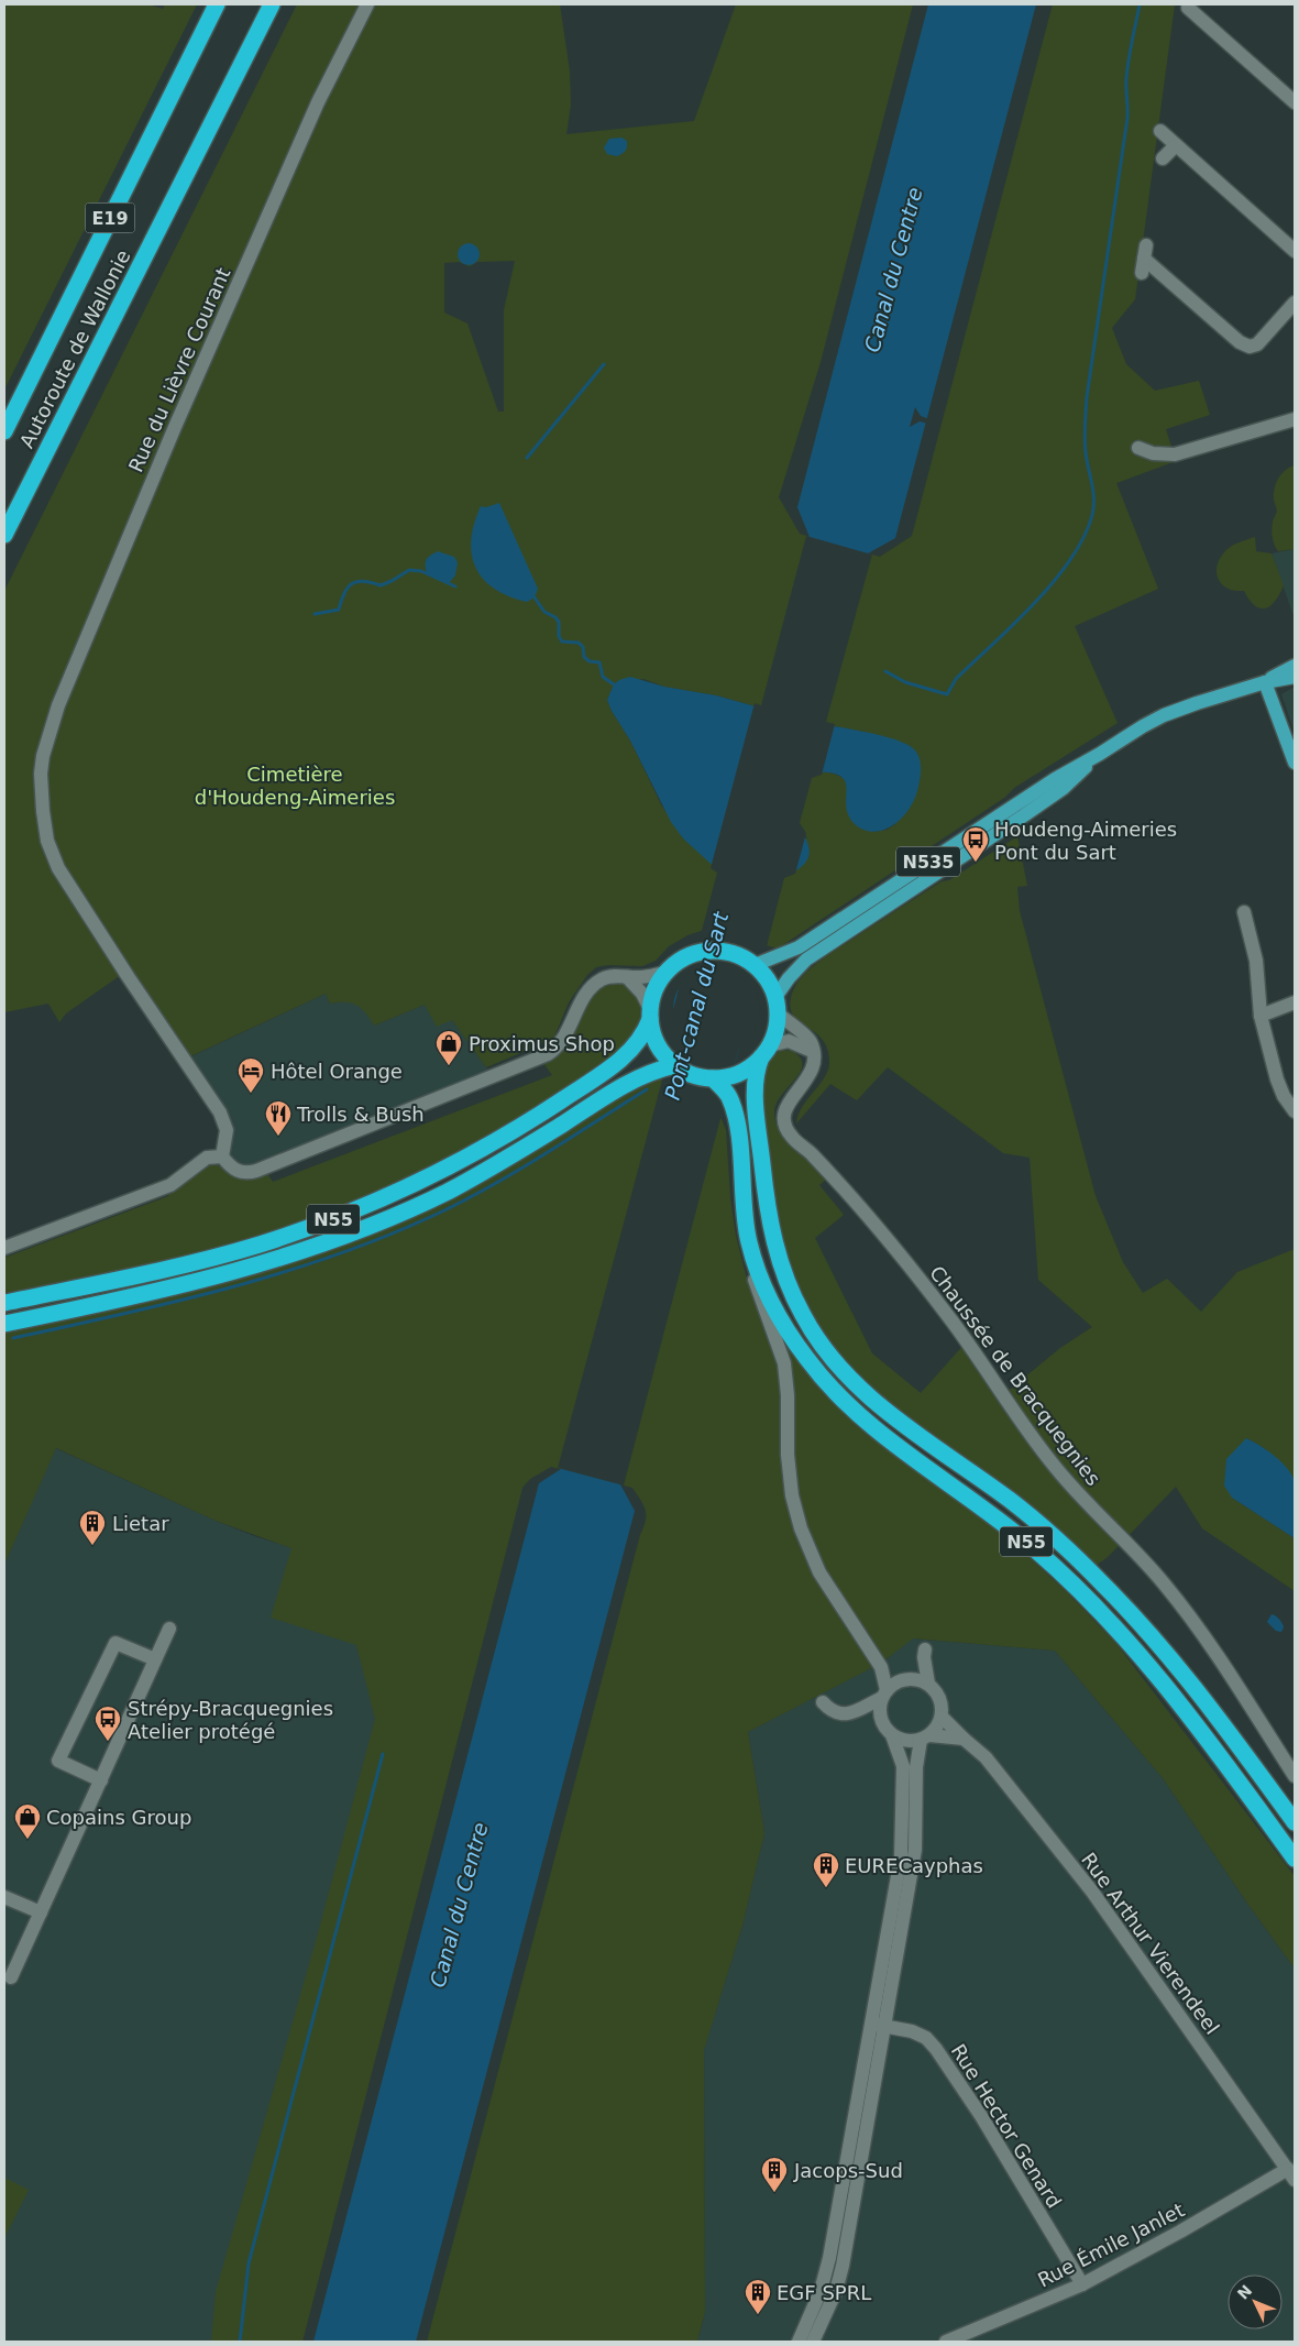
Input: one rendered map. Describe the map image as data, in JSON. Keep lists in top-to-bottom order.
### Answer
{
  "streets": {
    "highway": ["E19", "Autoroute de Wallonie", "N55"],
    "main road": ["N535"],
    "street": [
      "Rue du Lièvre Courant",
      "Chaussée de Bracquegnies",
      "Rue Arthur Vierendeel",
      "Rue Hector Genard",
      "Rue Émile Janlet"
    ]
  },
  "crossings": [
    ["N535", "N55"],
    ["Rue Arthur Vierendeel", "Rue Émile Janlet"],
    ["Rue Hector Genard", "Rue Émile Janlet"]
  ],
  "water": ["Canal du Centre", "Pont-canal du Sart"],
  "parks": ["Cimetière d'Houdeng-Aimeries"],
  "places": {
    "bus stop": ["Houdeng-Aimeries Pont du Sart", "Strépy-Bracquegnies Atelier protégé"],
    "shop": ["Proximus Shop", "Copains Group"],
    "hotel": ["Hôtel Orange"],
    "restaurant": ["Trolls & Bush"],
    "building": [
      "Lietar",
      "EURECayphas",
      "Jacops-Sud",
      "EGF SPRL"
    ]
  },
  "north": "top left"
}
